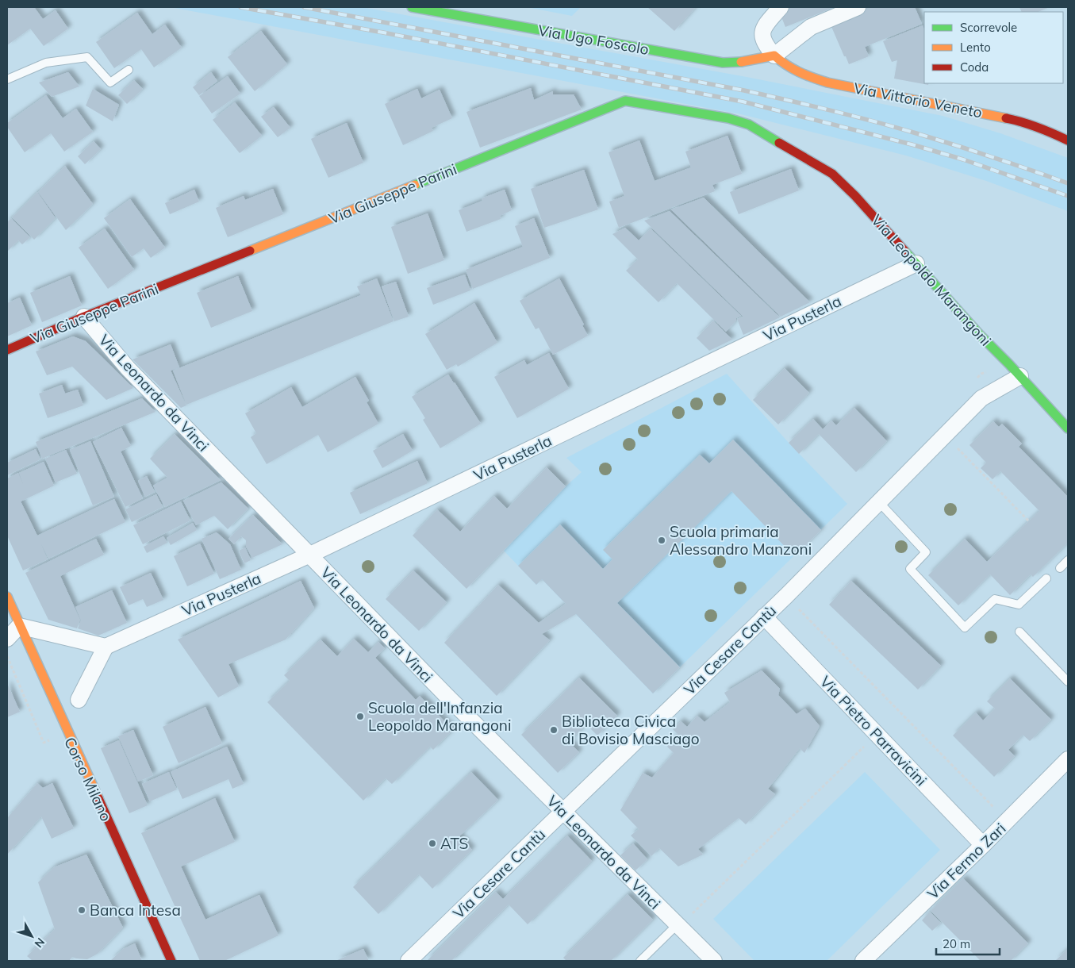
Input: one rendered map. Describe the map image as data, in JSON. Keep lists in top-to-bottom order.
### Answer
{
  "streets": {
    "street": [
      "Via Ugo Foscolo",
      "Via Vittorio Veneto",
      "Via Giuseppe Parini",
      "Via Leopoldo Marangoni",
      "Via Pusterla",
      "Via Leonardo da Vinci",
      "Via Cesare Cantù",
      "Via Pietro Parravicini",
      "Corso Milano",
      "Via Fermo Zari"
    ]
  },
  "crossings": [
    ["Via Ugo Foscolo", "Via Vittorio Veneto"],
    ["Via Giuseppe Parini", "Via Leopoldo Marangoni"],
    ["Via Giuseppe Parini", "Via Leonardo da Vinci"],
    ["Via Leopoldo Marangoni", "Via Pusterla"],
    ["Via Leopoldo Marangoni", "Via Cesare Cantù"],
    ["Via Pusterla", "Via Leonardo da Vinci"],
    ["Via Leonardo da Vinci", "Via Cesare Cantù"],
    ["Via Cesare Cantù", "Via Pietro Parravicini"],
    ["Via Pietro Parravicini", "Via Fermo Zari"]
  ],
  "places": [
    "Scuola primaria Alessandro Manzoni",
    "Scuola dell'Infanzia Leopoldo Marangoni",
    "Biblioteca Civica di Bovisio Masciago",
    "ATS",
    "Banca Intesa"
  ],
  "legend": ["Scorrevole", "Lento", "Coda"],
  "scale_bar": "20 m",
  "north": "bottom right"
}
